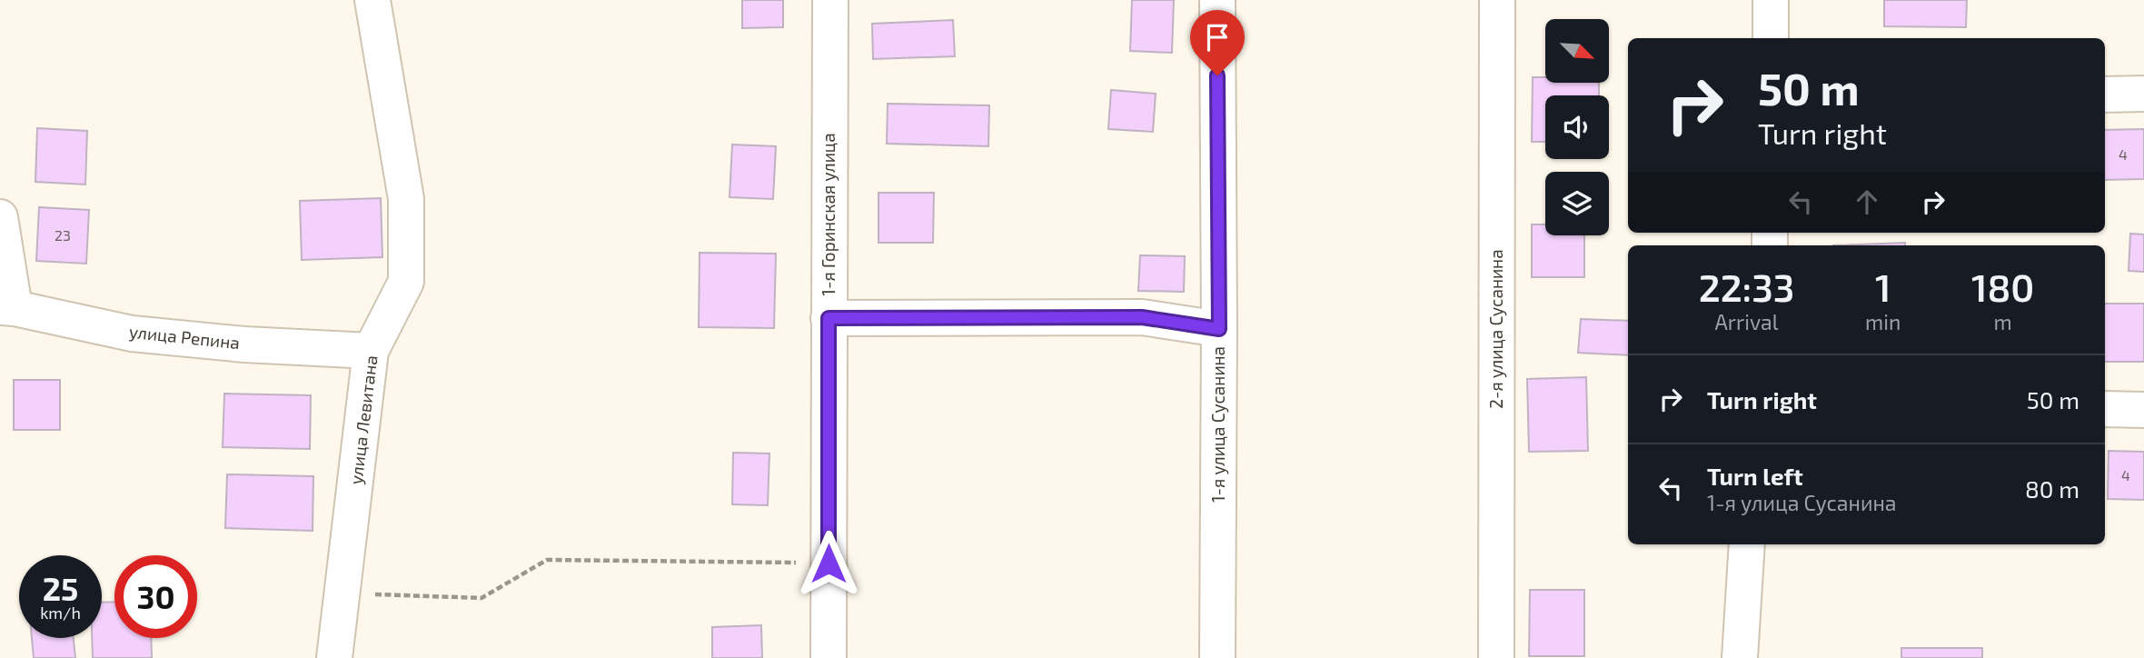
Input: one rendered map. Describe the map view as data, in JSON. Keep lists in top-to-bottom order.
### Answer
{
  "streets": {
    "street": [
      "1-я Горинская улица",
      "2-я улица Сусанина",
      "улица Репина",
      "улица Левитана",
      "1-я улица Сусанина"
    ]
  },
  "crossings": [
    ["улица Репина", "улица Левитана"]
  ],
  "house_numbers": ["4", "23", "4"],
  "north": "bottom right",
  "page": {
    "turn": ["50 m", "Turn right"],
    "eta": [
      "22:33",
      "Arrival",
      "1",
      "min",
      "180",
      "m"
    ],
    "list": [
      {
        "name": "Turn right",
        "value": "50 m"
      },
      {
        "name": "Turn left",
        "note": "1-я улица Сусанина",
        "value": "80 m"
      }
    ],
    "speed": "25 km/h",
    "limit": "30"
  }
}
